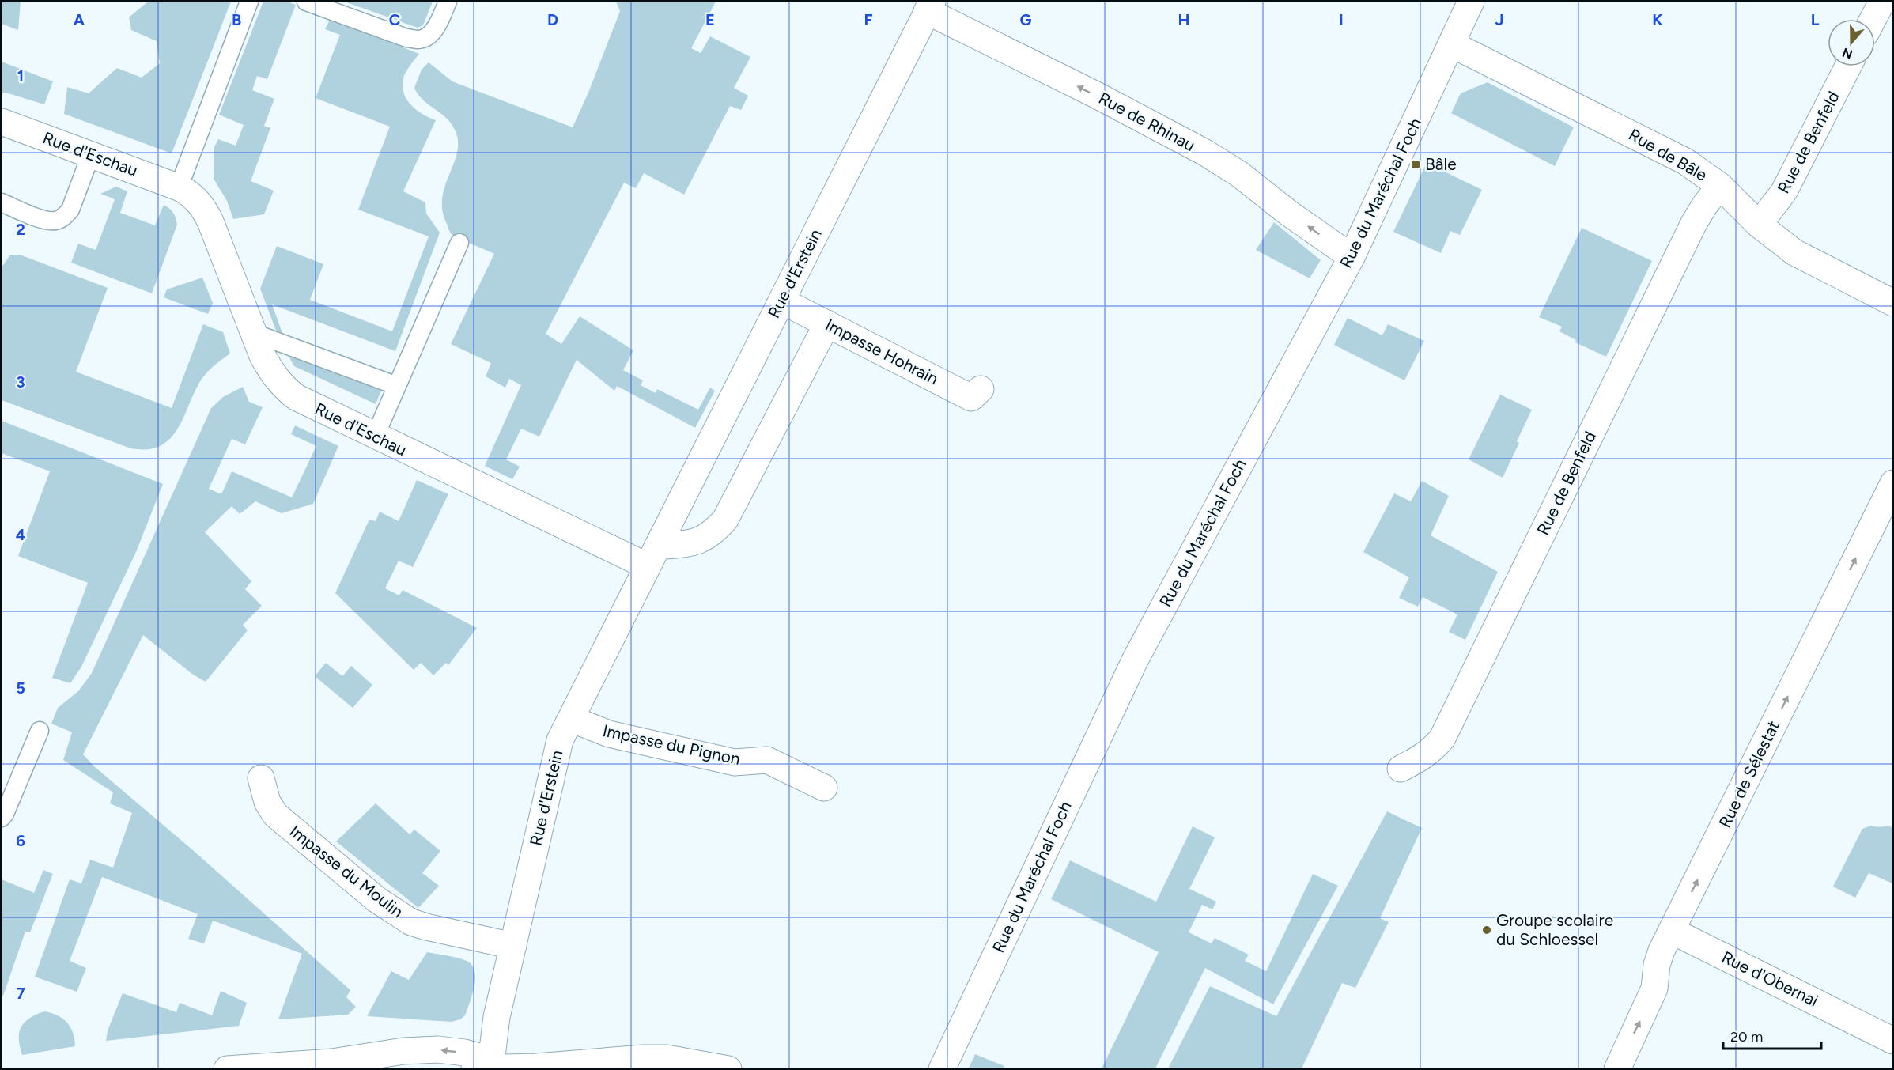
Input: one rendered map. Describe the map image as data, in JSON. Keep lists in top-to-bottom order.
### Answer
{
  "streets": {
    "street": [
      "Rue de Rhinau",
      "Rue de Benfeld",
      "Rue d'Eschau",
      "Rue de Bâle",
      "Rue du Maréchal Foch",
      "Rue d'Erstein",
      "Impasse Hohrain",
      "Impasse du Pignon",
      "Rue de Sélestat",
      "Impasse du Moulin",
      "Rue d'Obernai"
    ]
  },
  "crossings": [
    ["Rue de Rhinau", "Rue du Maréchal Foch"],
    ["Rue de Rhinau", "Rue d'Erstein"],
    ["Rue de Benfeld", "Rue de Bâle"],
    ["Rue d'Eschau", "Rue d'Erstein"],
    ["Rue de Bâle", "Rue du Maréchal Foch"],
    ["Rue d'Erstein", "Impasse Hohrain"],
    ["Rue d'Erstein", "Impasse du Pignon"],
    ["Rue d'Erstein", "Impasse du Moulin"],
    ["Rue de Sélestat", "Rue d'Obernai"]
  ],
  "one_way": ["Rue de Rhinau", "Rue de Sélestat"],
  "places": {
    "transit": ["Bâle"],
    "other": ["Groupe scolaire du Schloessel"]
  },
  "scale_bar": "20 m",
  "north": "bottom",
  "grid": {
    "columns": [
      "A",
      "B",
      "C",
      "D",
      "E",
      "F",
      "G",
      "H",
      "I",
      "J",
      "K",
      "L"
    ],
    "rows": [
      "1",
      "2",
      "3",
      "4",
      "5",
      "6",
      "7"
    ]
  }
}
